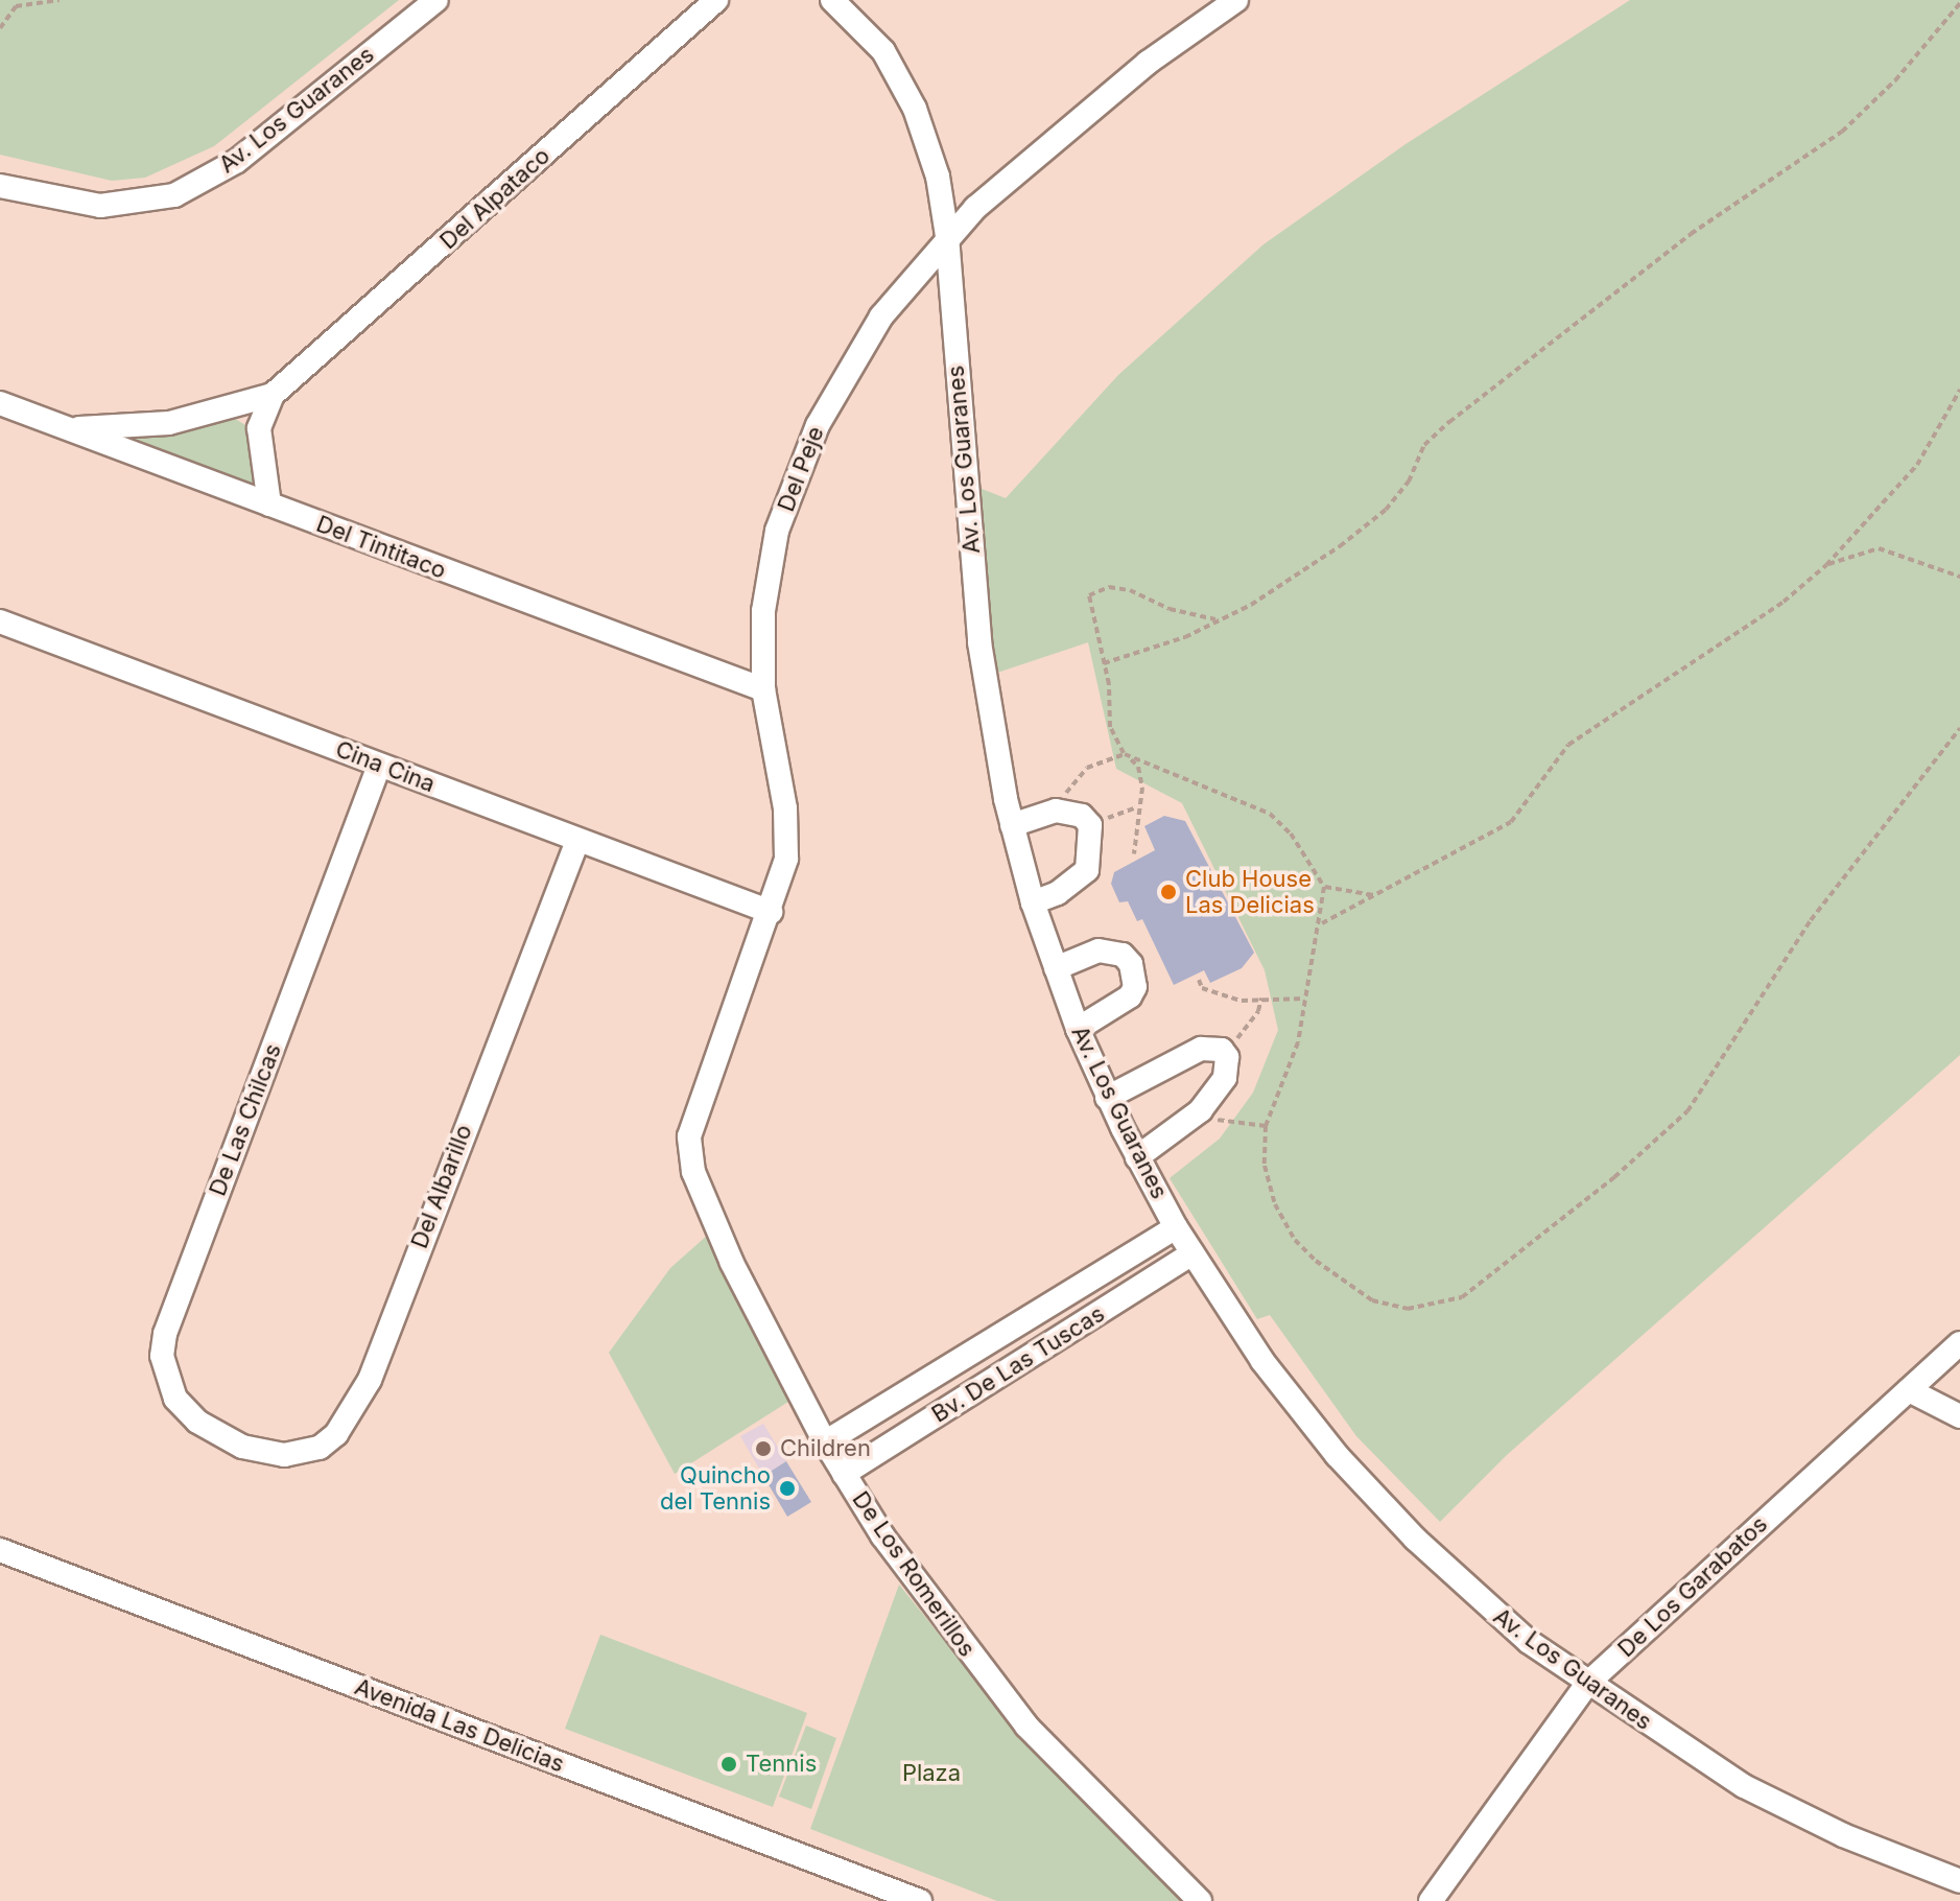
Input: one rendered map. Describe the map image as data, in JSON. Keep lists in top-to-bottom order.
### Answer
{
  "streets": {
    "street": [
      "Av. Los Guaranes",
      "Del Alpataco",
      "Del Peje",
      "Del Tintitaco",
      "Cina Cina",
      "De Las Chilcas",
      "Del Albarillo",
      "Bv. De Las Tuscas",
      "De Los Romerillos",
      "De Los Garabatos",
      "Avenida Las Delicias"
    ]
  },
  "crossings": [
    ["Av. Los Guaranes", "Del Peje"],
    ["Av. Los Guaranes", "Bv. De Las Tuscas"],
    ["Av. Los Guaranes", "De Los Garabatos"],
    ["Del Alpataco", "Del Tintitaco"],
    ["Del Peje", "Del Tintitaco"],
    ["Del Peje", "Cina Cina"],
    ["Del Peje", "De Los Romerillos"],
    ["Cina Cina", "De Las Chilcas"],
    ["Cina Cina", "Del Albarillo"],
    ["De Las Chilcas", "Del Albarillo"],
    ["Bv. De Las Tuscas", "De Los Romerillos"]
  ],
  "parks": ["Plaza"],
  "places": [
    "Club House Las Delicias",
    "Children",
    "Quincho del Tennis",
    "Tennis"
  ]
}
